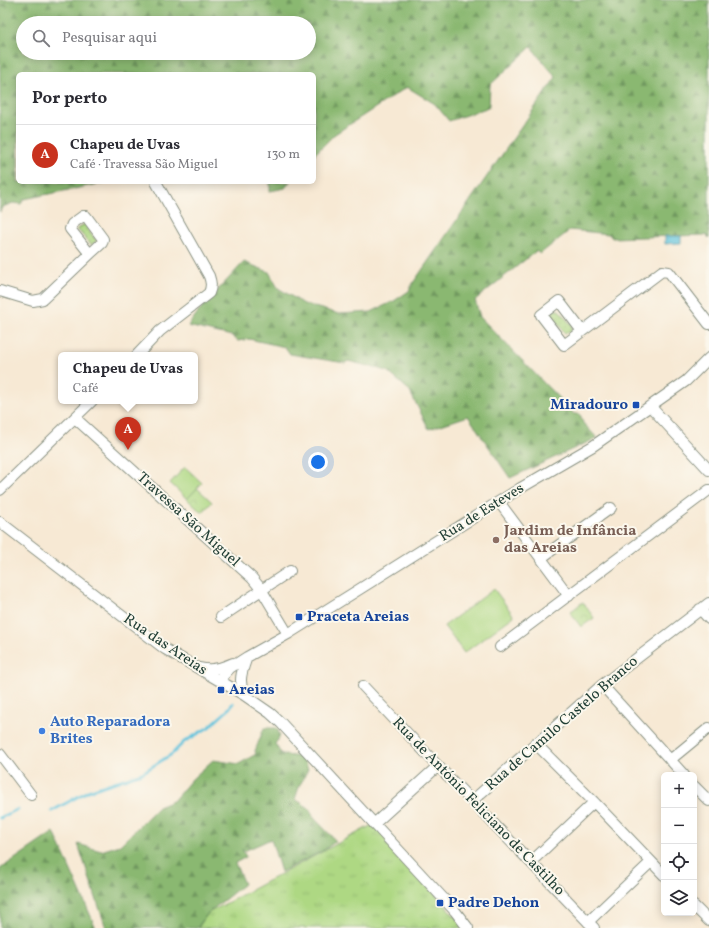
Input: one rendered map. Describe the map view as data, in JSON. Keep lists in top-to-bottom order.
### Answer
{
  "streets": {
    "street": [
      "Rua de Esteves",
      "Travessa São Miguel",
      "Rua das Areias",
      "Rua de Camilo Castelo Branco",
      "Rua de António Feliciano de Castilho"
    ]
  },
  "crossings": [
    ["Rua de Esteves", "Travessa São Miguel"],
    ["Rua de Esteves", "Rua das Areias"],
    ["Rua de Camilo Castelo Branco", "Rua de António Feliciano de Castilho"]
  ],
  "places": {
    "transit": [
      "Miradouro",
      "Praceta Areias",
      "Areias",
      "Padre Dehon"
    ],
    "other": ["Jardim de Infância das Areias", "Auto Reparadora Brites"]
  },
  "page": {
    "search": "Pesquisar aqui",
    "heading": "Por perto",
    "list": [
      {
        "mark": "A",
        "name": "Chapeu de Uvas",
        "note": "Café · Travessa São Miguel",
        "value": "130 m"
      }
    ],
    "popup": ["Chapeu de Uvas", "Café"],
    "pins": "A",
    "map_buttons": ["+", "−"]
  }
}
